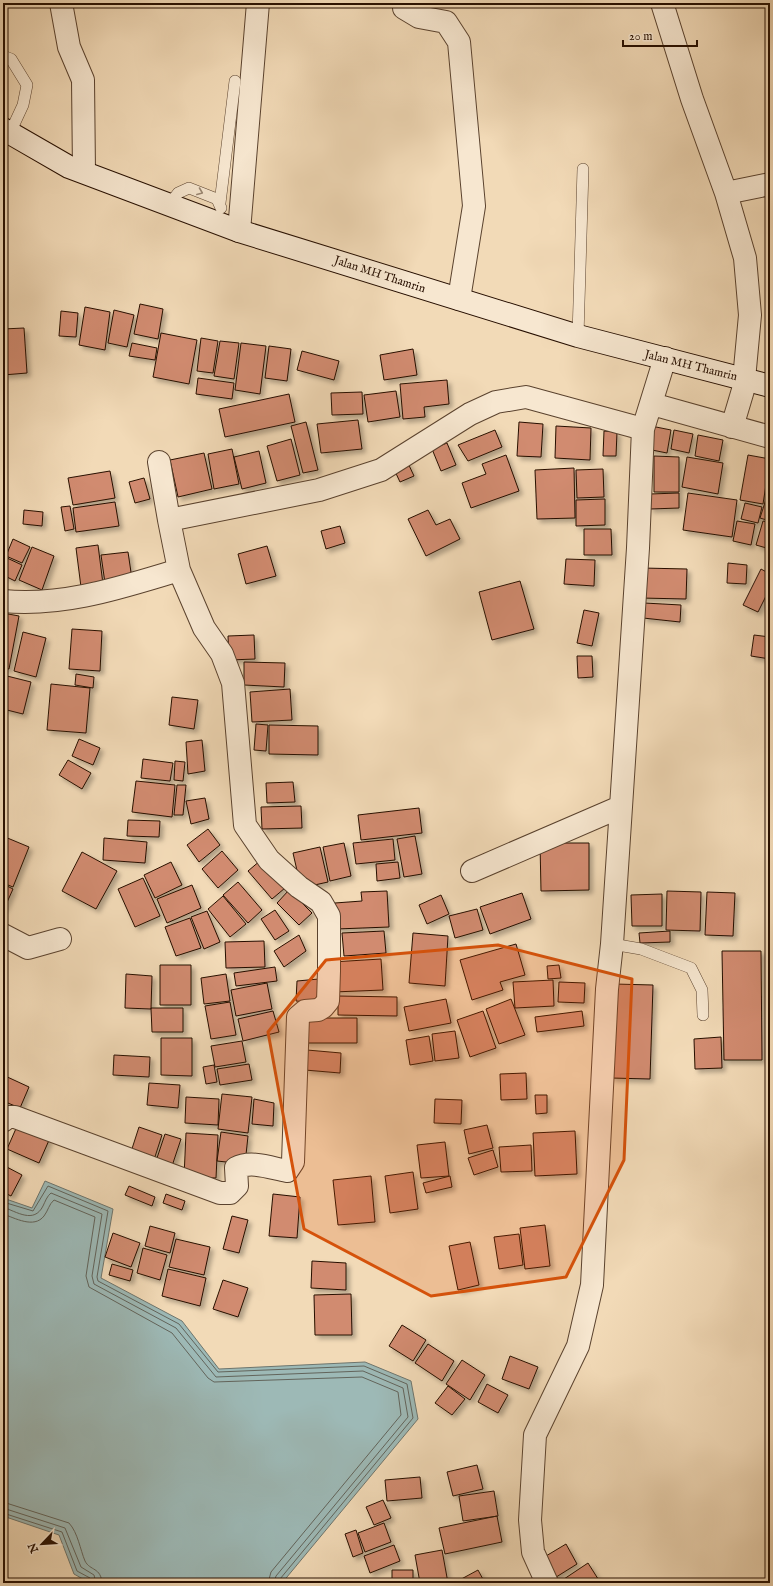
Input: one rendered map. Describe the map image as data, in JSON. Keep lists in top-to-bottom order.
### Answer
{
  "streets": {
    "street": ["Jalan MH Thamrin"]
  },
  "scale_bar": "20 m",
  "north": "bottom left"
}
